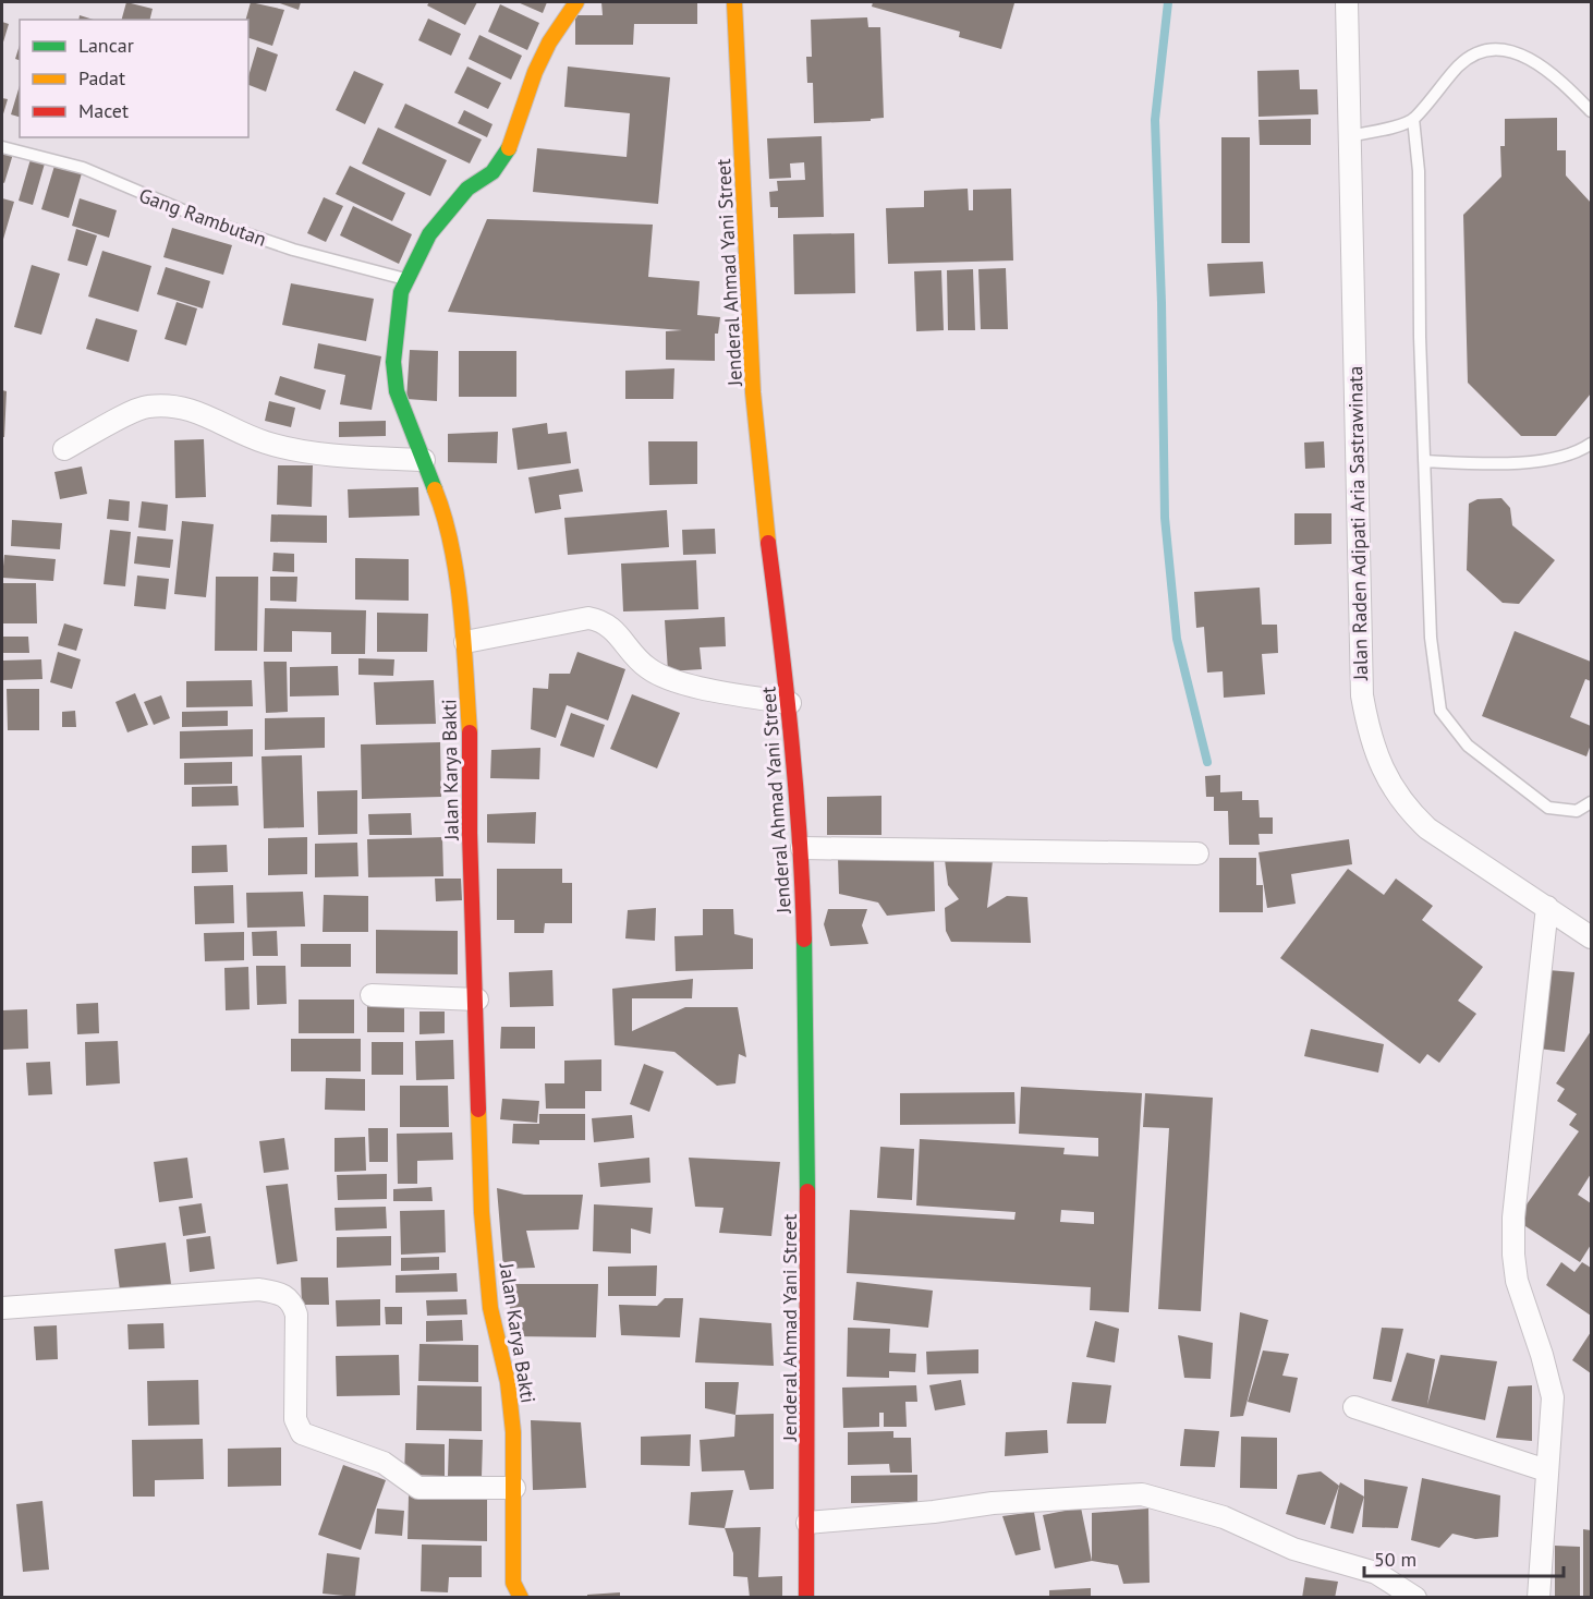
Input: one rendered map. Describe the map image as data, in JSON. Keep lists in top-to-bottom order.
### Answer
{
  "streets": {
    "main road": ["Jenderal Ahmad Yani Street", "Jalan Karya Bakti"],
    "street": ["Jalan Raden Adipati Aria Sastrawinata"],
    "lane": ["Gang Rambutan"]
  },
  "crossings": [
    ["Gang Rambutan", "Jalan Karya Bakti"]
  ],
  "legend": ["Lancar", "Padat", "Macet"],
  "scale_bar": "50 m"
}
